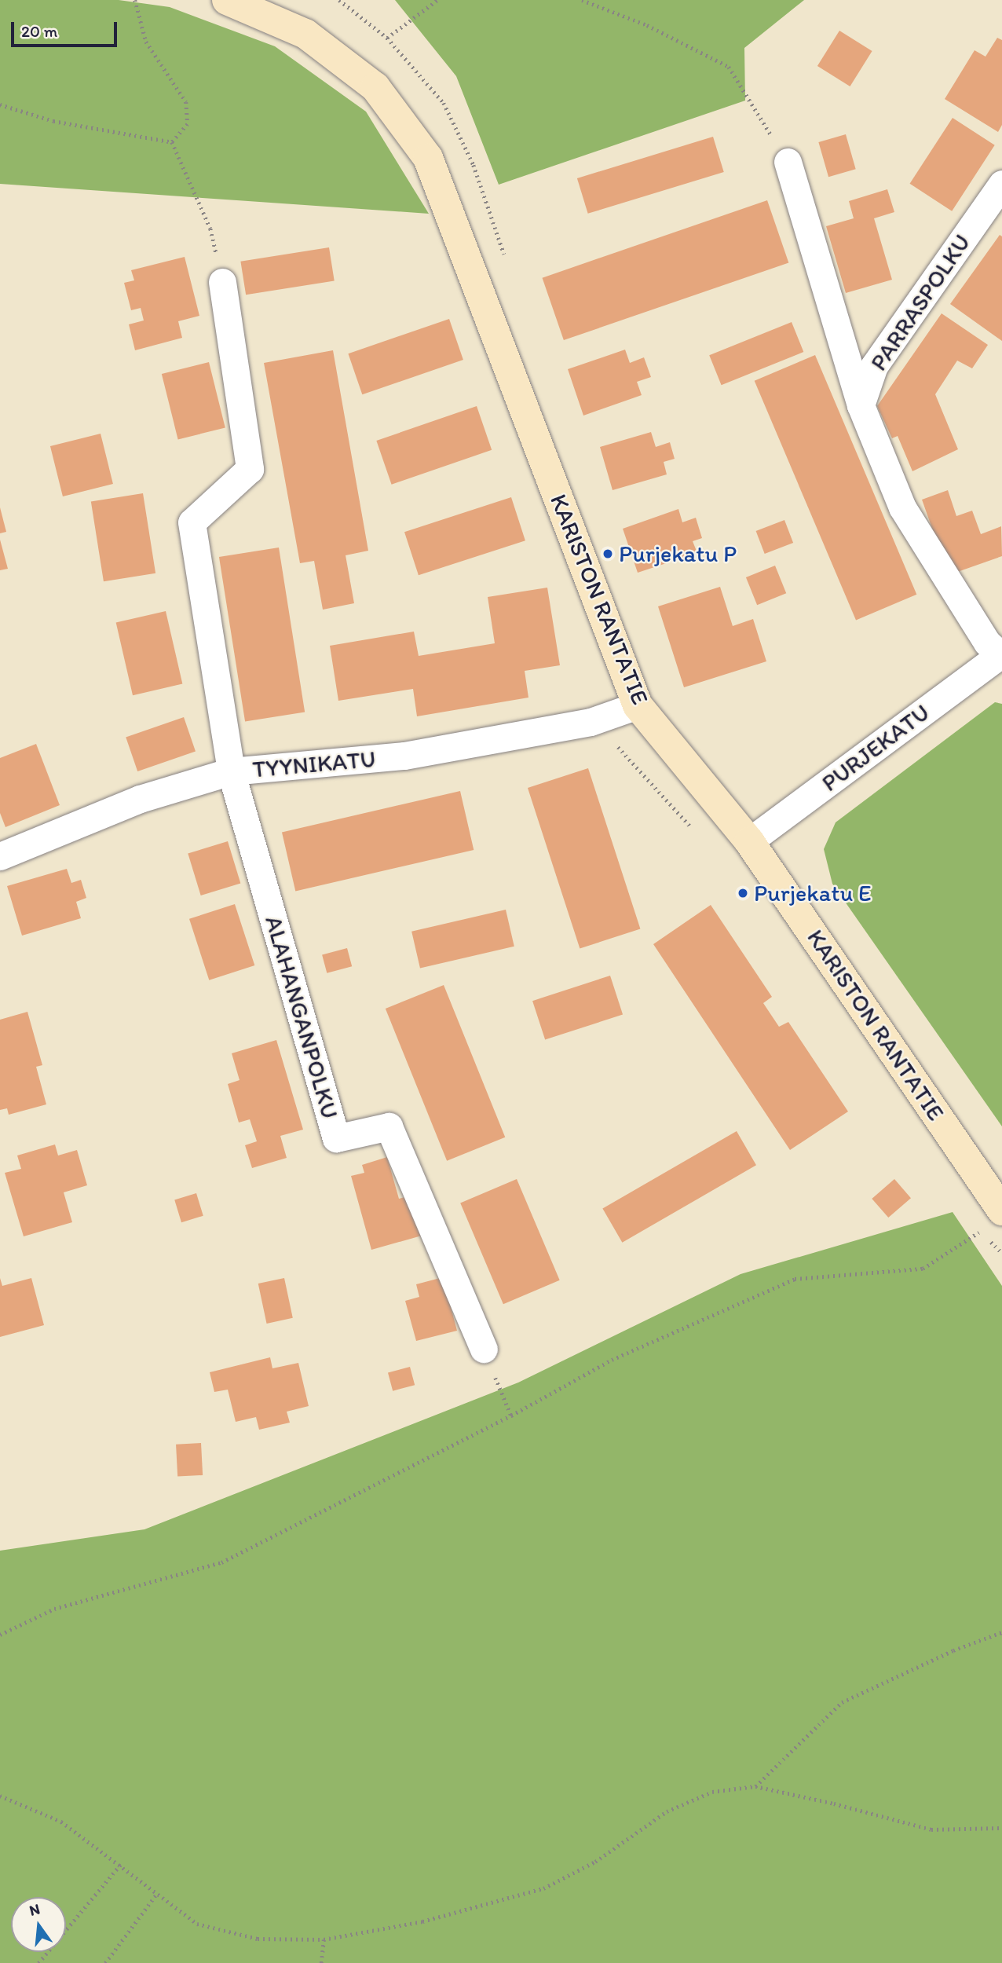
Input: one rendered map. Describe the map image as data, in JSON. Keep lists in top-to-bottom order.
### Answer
{
  "streets": {
    "street": [
      "PARRASPOLKU",
      "KARISTON RANTATIE",
      "PURJEKATU",
      "TYYNIKATU",
      "ALAHANGANPOLKU"
    ]
  },
  "crossings": [
    ["KARISTON RANTATIE", "PURJEKATU"],
    ["KARISTON RANTATIE", "TYYNIKATU"],
    ["TYYNIKATU", "ALAHANGANPOLKU"]
  ],
  "places": ["Purjekatu P", "Purjekatu E"],
  "scale_bar": "20 m",
  "north": "top"
}
